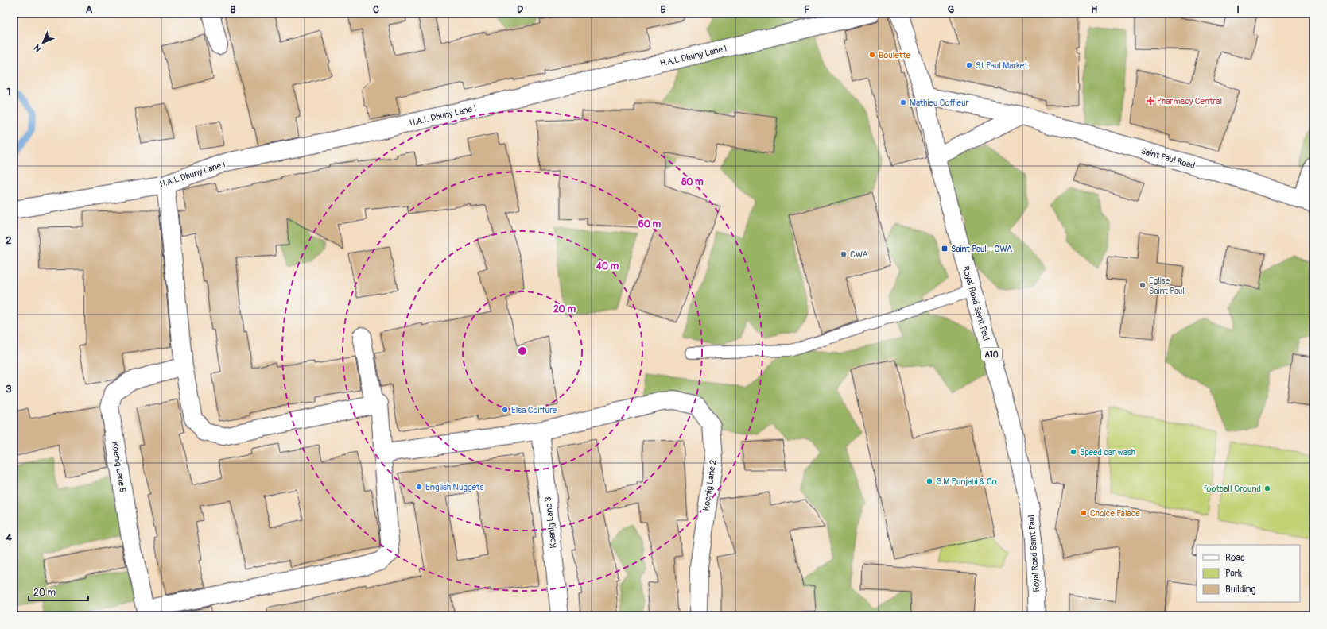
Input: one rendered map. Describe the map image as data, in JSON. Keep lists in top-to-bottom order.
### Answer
{
  "streets": {
    "street": [
      "H.A.L Dhuny Lane I",
      "Saint Paul Road",
      "Royal Road Saint Paul",
      "A10",
      "Koenig Lane 5",
      "Koenig Lane 2",
      "Koenig Lane 3"
    ]
  },
  "crossings": [
    ["Saint Paul Road", "Royal Road Saint Paul"],
    ["Koenig Lane 2", "Koenig Lane 3"]
  ],
  "places": {
    "other": [
      "Boulette",
      "St Paul Market",
      "Mathieu Coffieur",
      "CWA",
      "Eglise Saint Paul",
      "Elsa Coiffure",
      "Speed car wash",
      "G.M Punjabi & Co",
      "English Nuggets",
      "football Ground",
      "Choice Palace"
    ],
    "health": ["Pharmacy Central"],
    "transit": ["Saint Paul - CWA"]
  },
  "legend": ["Road", "Park", "Building"],
  "scale_bar": "20 m",
  "north": "bottom left",
  "grid": {
    "columns": [
      "A",
      "B",
      "C",
      "D",
      "E",
      "F",
      "G",
      "H",
      "I"
    ],
    "rows": [
      "1",
      "2",
      "3",
      "4"
    ]
  },
  "rings": [
    "80 m",
    "60 m",
    "40 m",
    "20 m"
  ]
}
